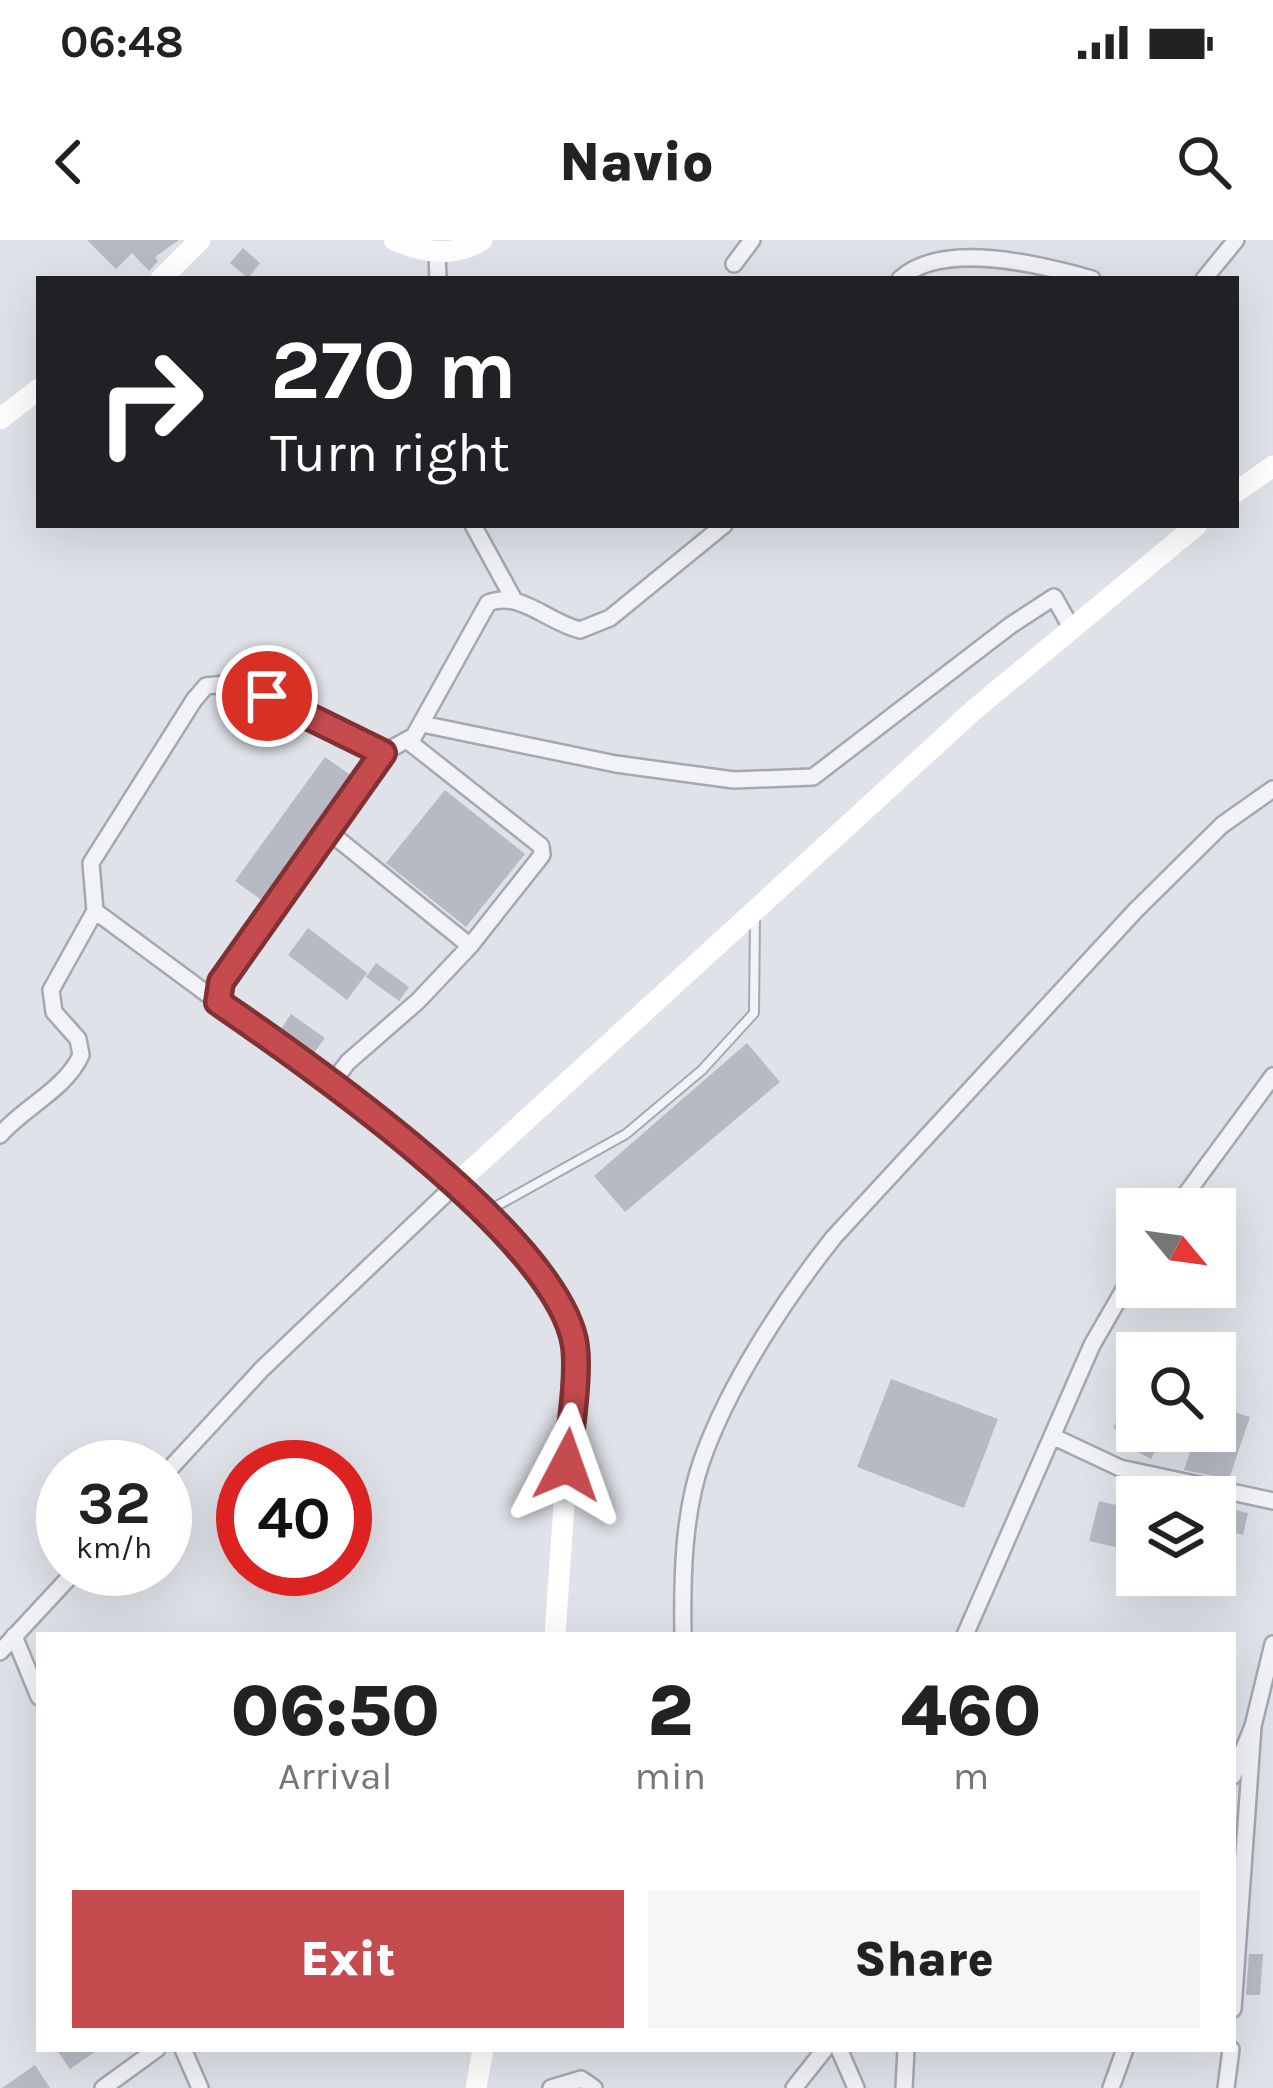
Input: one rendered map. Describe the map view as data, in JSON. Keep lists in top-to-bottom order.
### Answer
{
  "north": "bottom right",
  "page": {
    "status": "06:48",
    "header": "Navio",
    "turn": ["270 m", "Turn right"],
    "speed": "32 km/h",
    "limit": "40",
    "eta": [
      "06:50",
      "Arrival",
      "2",
      "min",
      "460",
      "m"
    ],
    "buttons": ["Exit", "Share"]
  }
}
